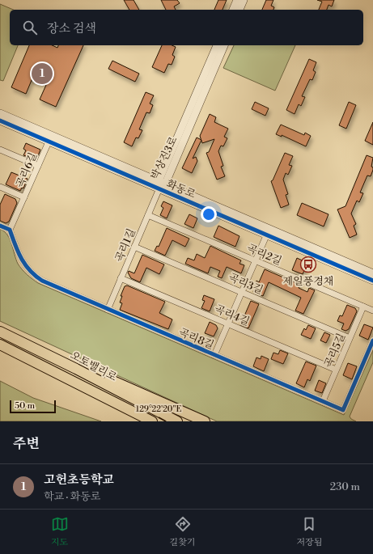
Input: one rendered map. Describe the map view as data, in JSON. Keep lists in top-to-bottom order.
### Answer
{
  "streets": {
    "highway": ["오토밸리로"],
    "street": [
      "박상진3로",
      "곡리6길",
      "화동로",
      "곡리1길",
      "곡리2길",
      "곡리3길",
      "곡리4길",
      "곡리8길",
      "곡리5길"
    ]
  },
  "crossings": [
    ["박상진3로", "화동로"],
    ["박상진3로", "곡리1길"],
    ["곡리6길", "화동로"],
    ["곡리6길", "곡리8길"],
    ["화동로", "곡리1길"],
    ["곡리1길", "곡리2길"],
    ["곡리1길", "곡리3길"],
    ["곡리1길", "곡리4길"],
    ["곡리1길", "곡리8길"],
    ["곡리2길", "곡리5길"],
    ["곡리3길", "곡리5길"],
    ["곡리4길", "곡리5길"],
    ["곡리8길", "곡리5길"]
  ],
  "places": {
    "bus stop": ["제일풍경채"]
  },
  "scale_bar": "50 m",
  "page": {
    "search": "장소 검색",
    "pins": "1",
    "scale": "50 m",
    "heading": "주변",
    "list": [
      {
        "mark": "1",
        "name": "고헌초등학교",
        "note": "학교 · 화동로",
        "value": "230 m"
      }
    ],
    "nav": ["지도", "길찾기", "저장됨"]
  },
  "coordinates": ["129°22'20\"E"]
}
